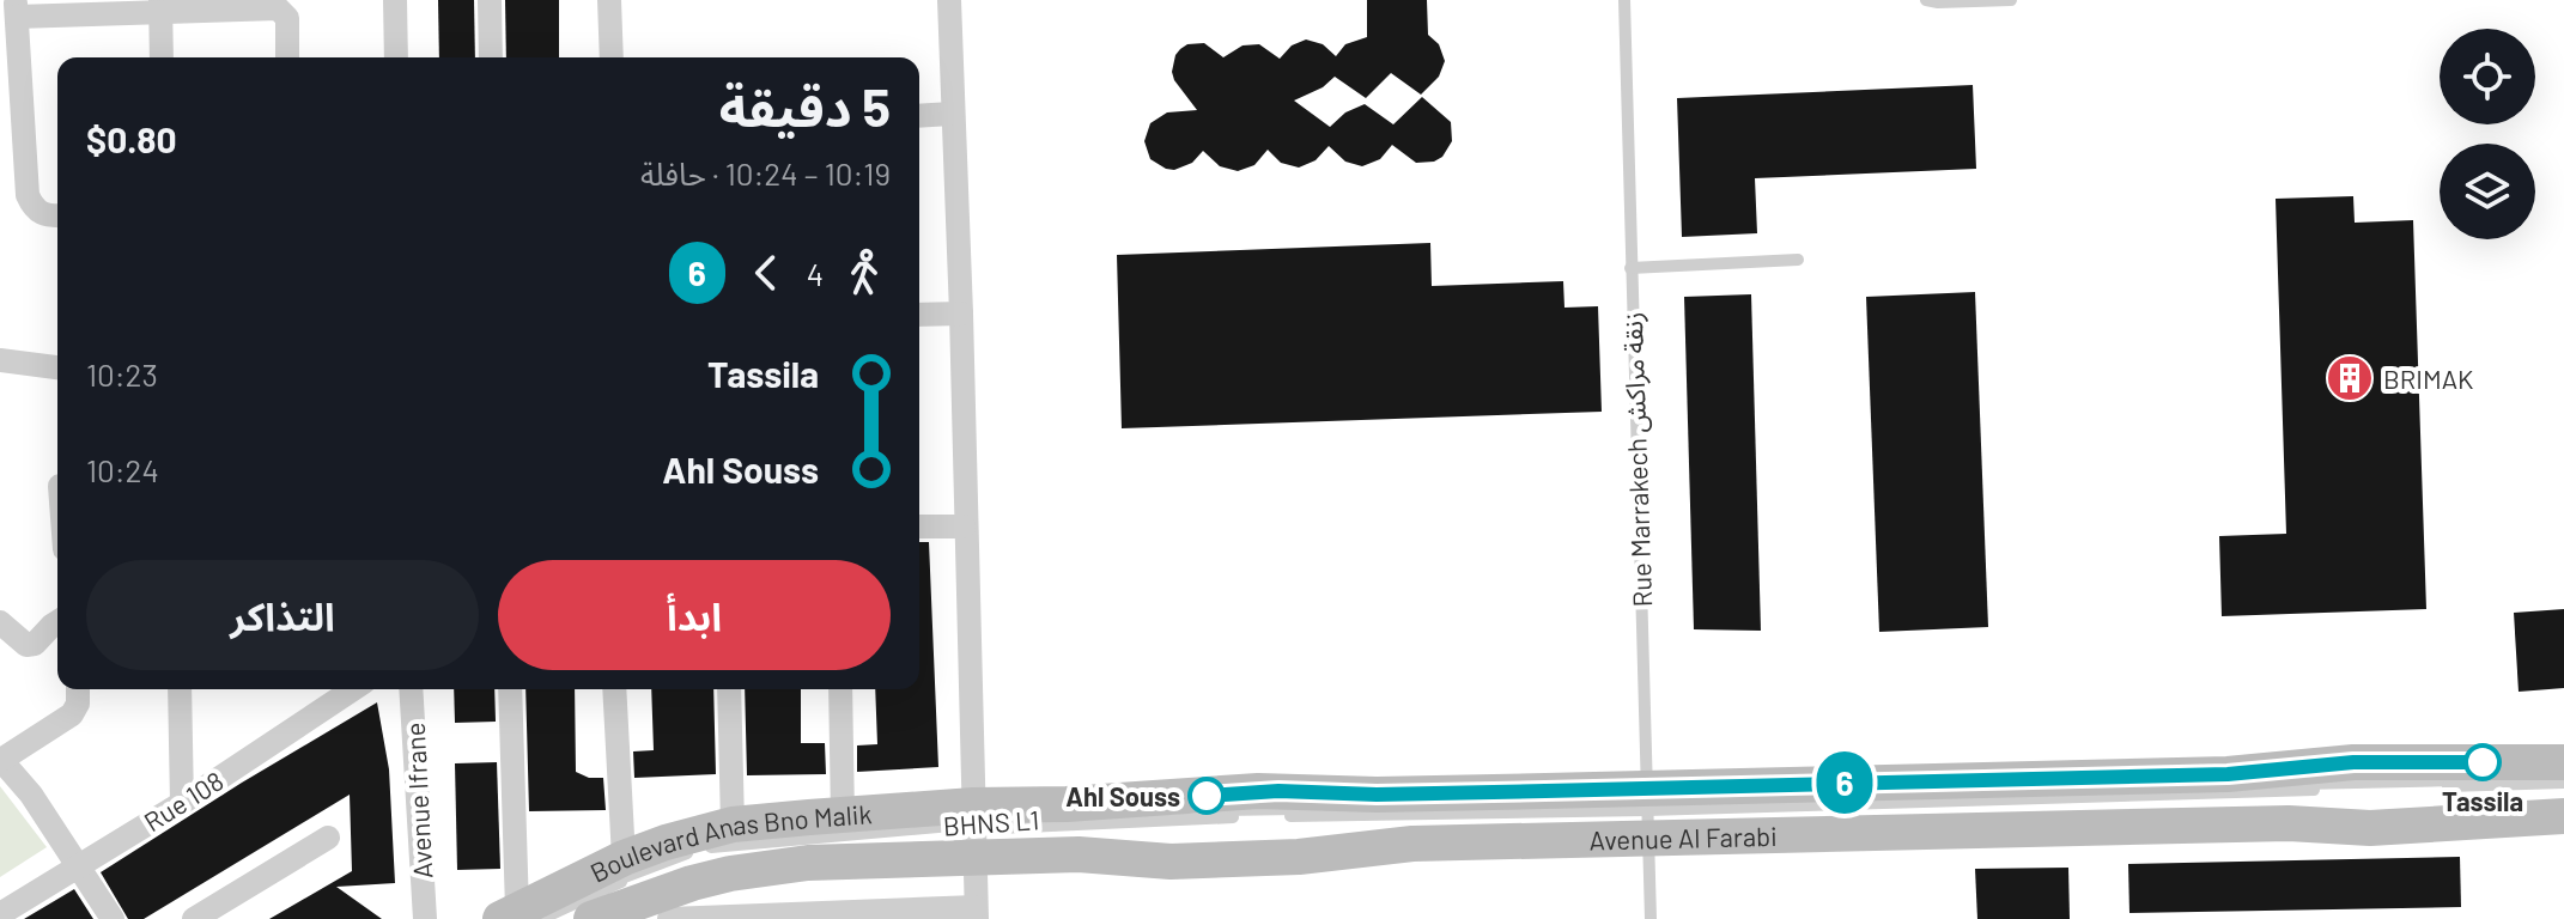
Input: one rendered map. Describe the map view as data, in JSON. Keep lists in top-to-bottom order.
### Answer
{
  "streets": {
    "street": [
      "Rue 108",
      "Avenue Ifrane",
      "Avenue Al Farabi",
      "Boulevard Anas Bno Malik"
    ],
    "lane": ["Rue Marrakech زنقة مراكش", "BHNS L1"]
  },
  "crossings": [
    ["Rue Marrakech زنقة مراكش", "Avenue Al Farabi"],
    ["BHNS L1", "Avenue Al Farabi"],
    ["BHNS L1", "Boulevard Anas Bno Malik"],
    ["Avenue Al Farabi", "Boulevard Anas Bno Malik"]
  ],
  "places": {
    "building": ["BRIMAK"],
    "other": ["Tassila", "Ahl Souss"]
  },
  "lines": ["bus line 6"],
  "page": {
    "on_map": "6",
    "heading": ["5 دقيقة", "10:19 – 10:24 · حافلة", "$0.80"],
    "legs": ["4", "6"],
    "list": [
      {
        "name": "Tassila",
        "value": "10:23"
      },
      {
        "name": "Ahl Souss",
        "value": "10:24"
      }
    ],
    "buttons": ["ابدأ", "التذاكر"]
  }
}
